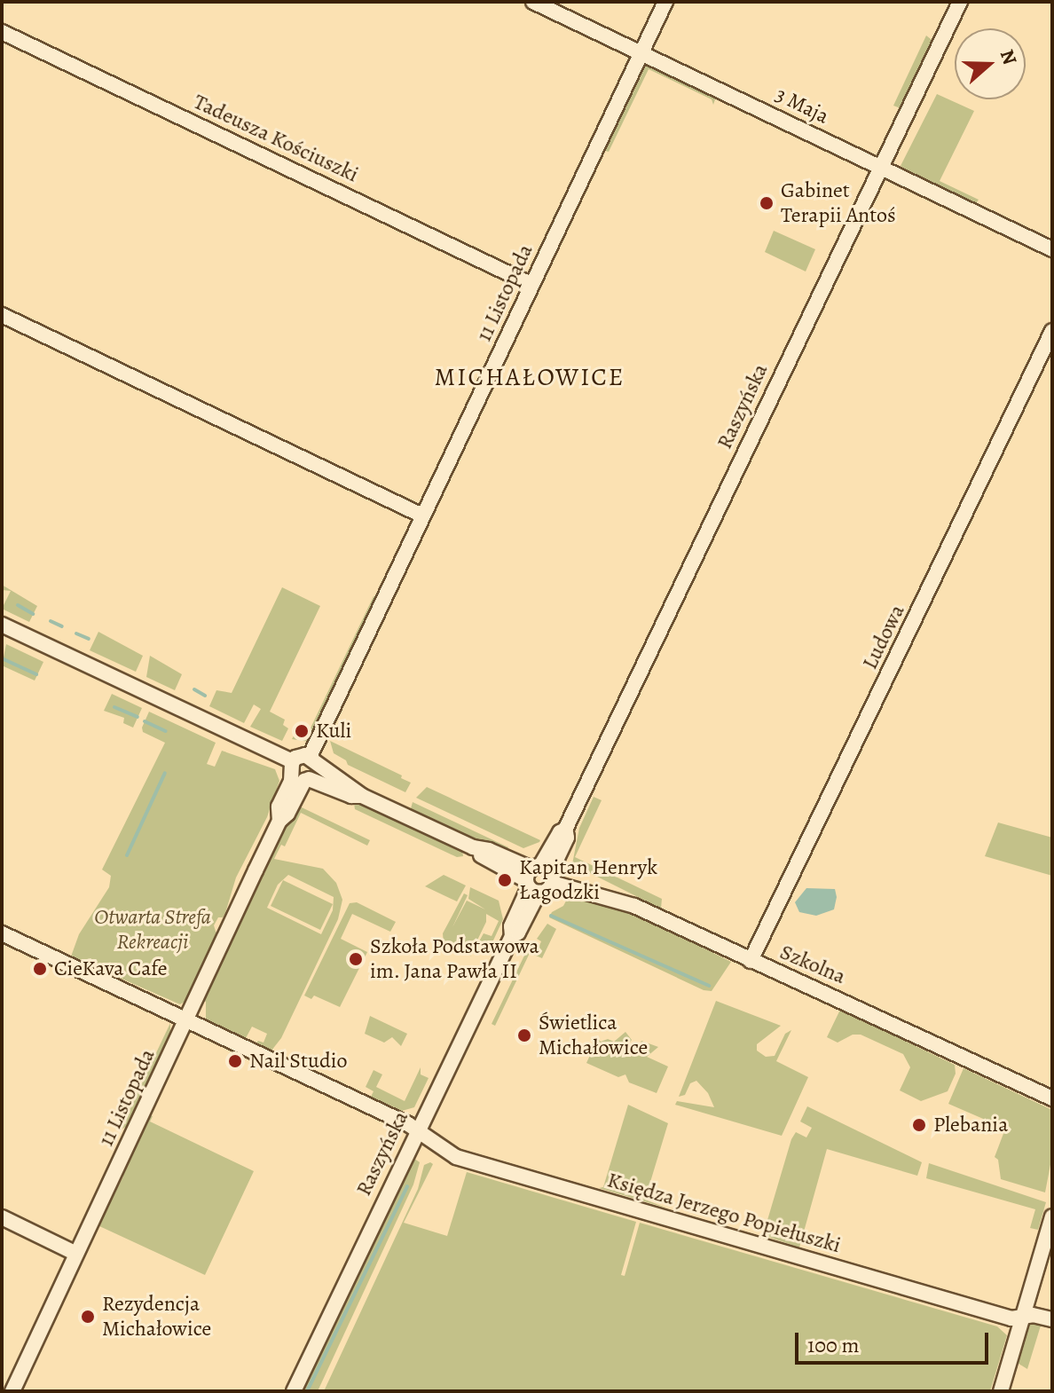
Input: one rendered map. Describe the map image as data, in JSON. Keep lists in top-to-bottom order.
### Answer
{
  "streets": {
    "street": [
      "3 Maja",
      "Tadeusza Kościuszki",
      "11 Listopada",
      "Raszyńska",
      "Ludowa",
      "Szkolna",
      "Księdza Jerzego Popiełuszki"
    ]
  },
  "crossings": [
    ["3 Maja", "11 Listopada"],
    ["3 Maja", "Raszyńska"],
    ["Tadeusza Kościuszki", "11 Listopada"],
    ["11 Listopada", "Szkolna"],
    ["11 Listopada", "Księdza Jerzego Popiełuszki"],
    ["Raszyńska", "Szkolna"],
    ["Raszyńska", "Księdza Jerzego Popiełuszki"],
    ["Ludowa", "Szkolna"]
  ],
  "districts": ["MICHAŁOWICE"],
  "parks": ["Otwarta Strefa Rekreacji"],
  "places": [
    "Gabinet Terapii Antoś",
    "Kuli",
    "Kapitan Henryk Łagodzki",
    "Szkoła Podstawowa im. Jana Pawła II",
    "CieKava Cafe",
    "Świetlica Michałowice",
    "Nail Studio",
    "Plebania",
    "Rezydencja Michałowice"
  ],
  "scale_bar": "100 m",
  "north": "right"
}
